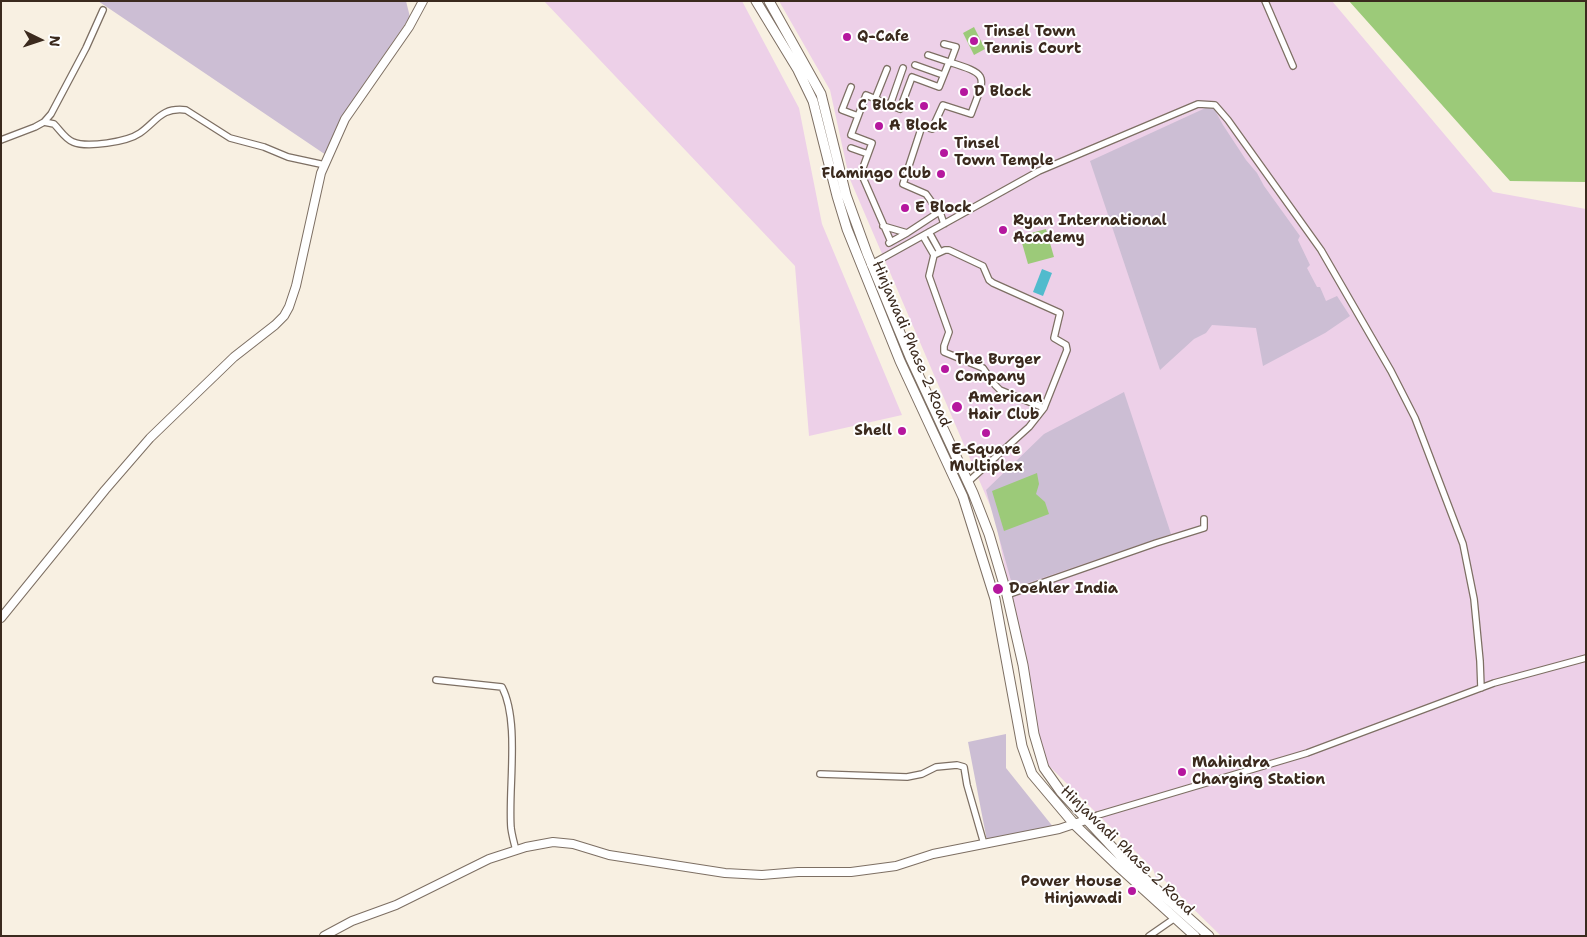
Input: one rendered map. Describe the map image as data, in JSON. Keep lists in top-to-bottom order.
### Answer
{
  "streets": {
    "main road": ["Hinjawadi Phase 2 Road"]
  },
  "places": [
    "Q-Cafe",
    "Tinsel Town Tennis Court",
    "D Block",
    "C Block",
    "A Block",
    "Tinsel Town Temple",
    "Flamingo Club",
    "E Block",
    "Ryan International Academy",
    "The Burger Company",
    "American Hair Club",
    "Shell",
    "E-Square Multiplex",
    "Doehler India",
    "Mahindra Charging Station",
    "Power House Hinjawadi"
  ],
  "north": "right"
}
